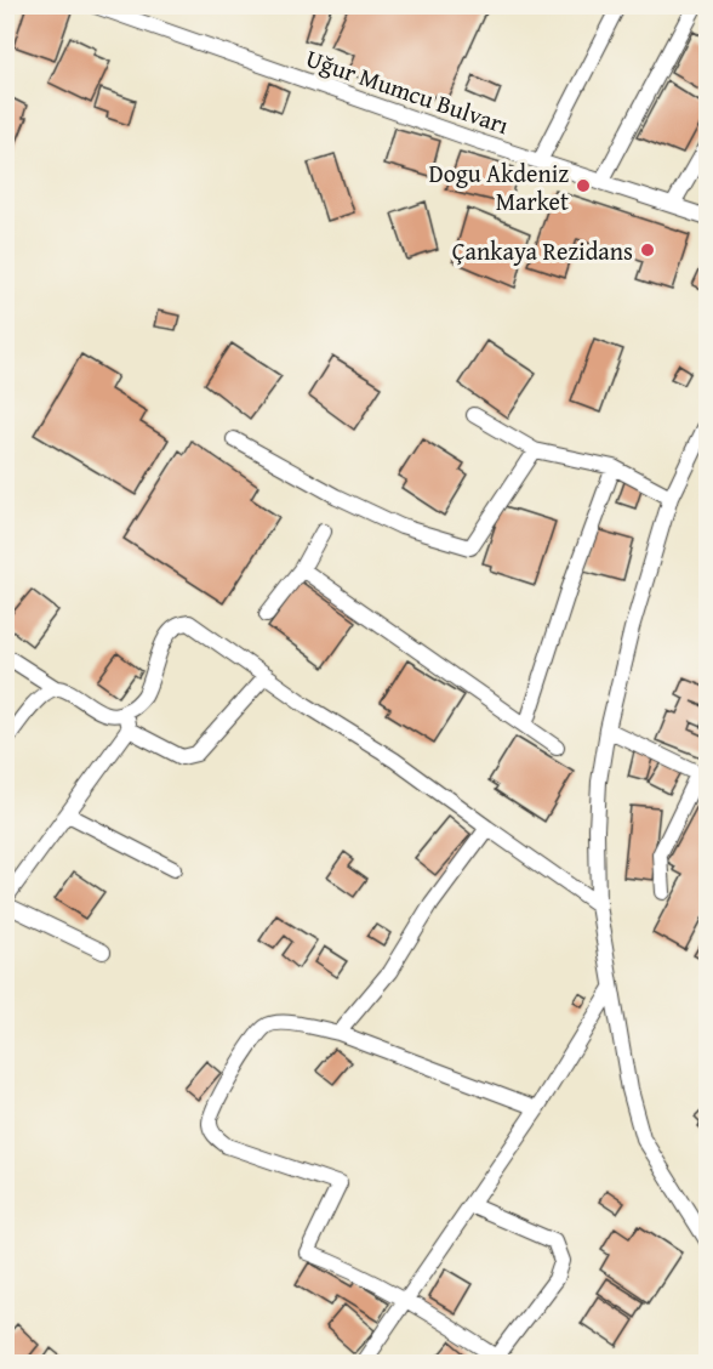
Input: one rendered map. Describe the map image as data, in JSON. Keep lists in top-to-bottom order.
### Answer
{
  "streets": {
    "street": ["Uğur Mumcu Bulvarı"]
  },
  "places": ["Dogu Akdeniz Market", "Çankaya Rezidans"]
}
